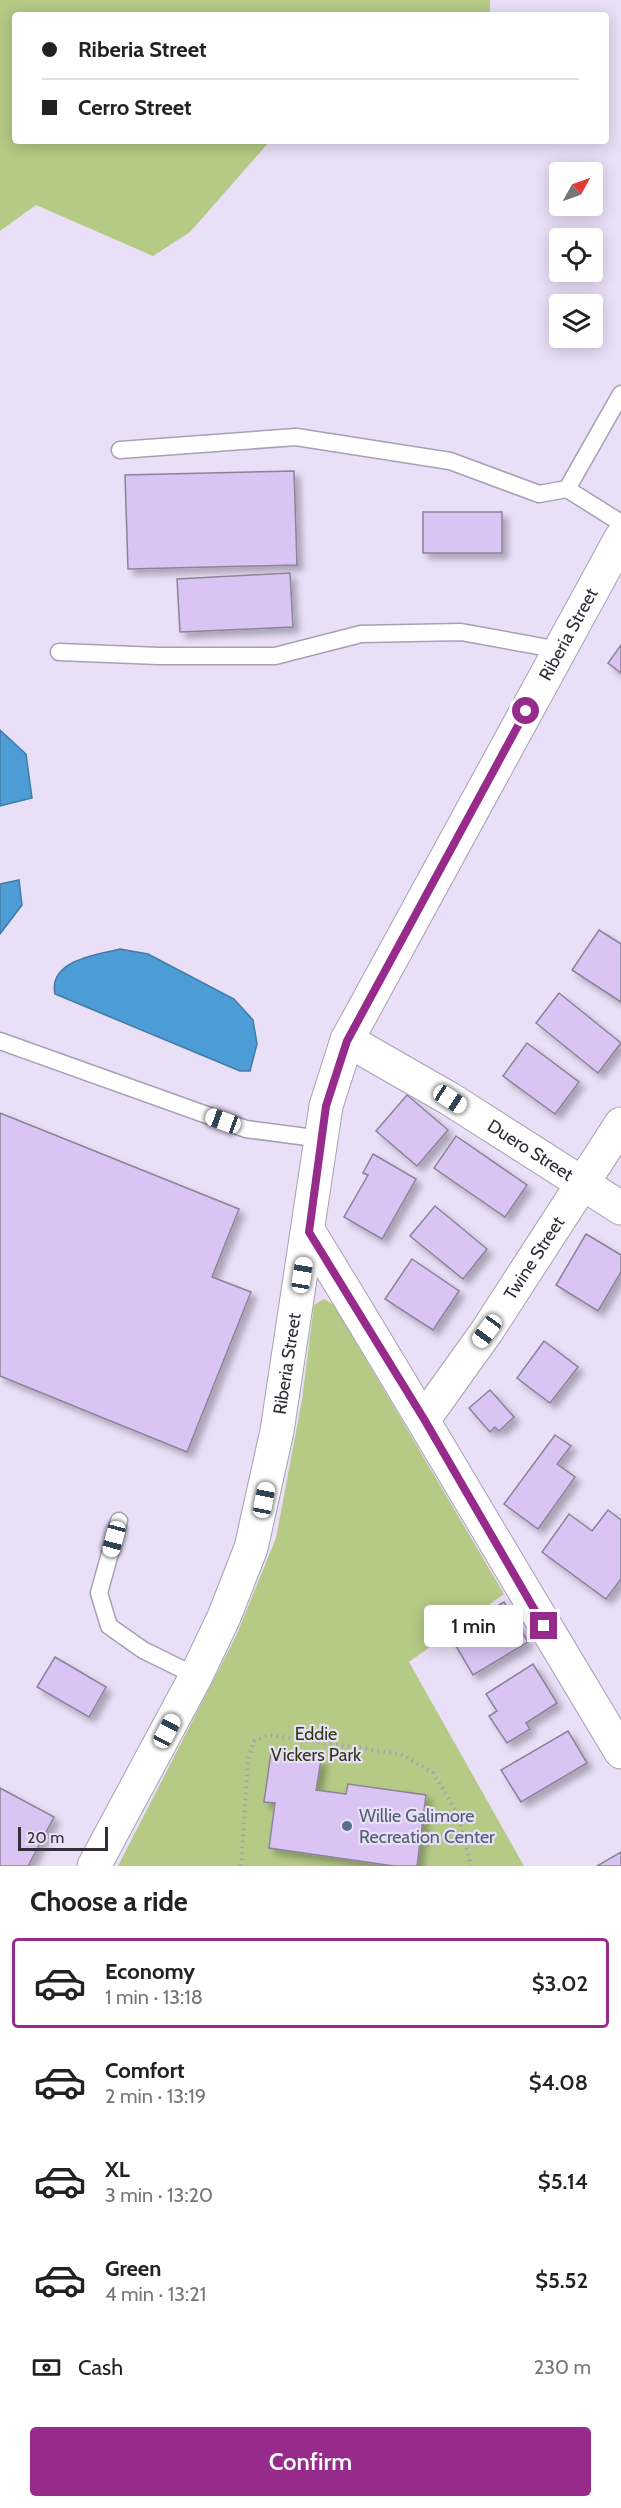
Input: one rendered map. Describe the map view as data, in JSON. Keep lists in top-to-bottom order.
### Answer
{
  "streets": {
    "street": ["Riberia Street", "Duero Street", "Twine Street"]
  },
  "crossings": [
    ["Riberia Street", "Duero Street"],
    ["Duero Street", "Twine Street"]
  ],
  "parks": ["Eddie Vickers Park"],
  "places": ["Willie Galimore Recreation Center"],
  "scale_bar": "20 m",
  "north": "top right",
  "page": {
    "banner": ["Riberia Street", "Cerro Street"],
    "bubble": "1 min",
    "scale": "20 m",
    "heading": "Choose a ride",
    "list": [
      {
        "name": "Economy",
        "note": "1 min · 13:18",
        "value": "$3.02"
      },
      {
        "name": "Comfort",
        "note": "2 min · 13:19",
        "value": "$4.08"
      },
      {
        "name": "XL",
        "note": "3 min · 13:20",
        "value": "$5.14"
      },
      {
        "name": "Green",
        "note": "4 min · 13:21",
        "value": "$5.52"
      }
    ],
    "pay": ["Cash", "230 m"],
    "buttons": "Confirm"
  }
}
